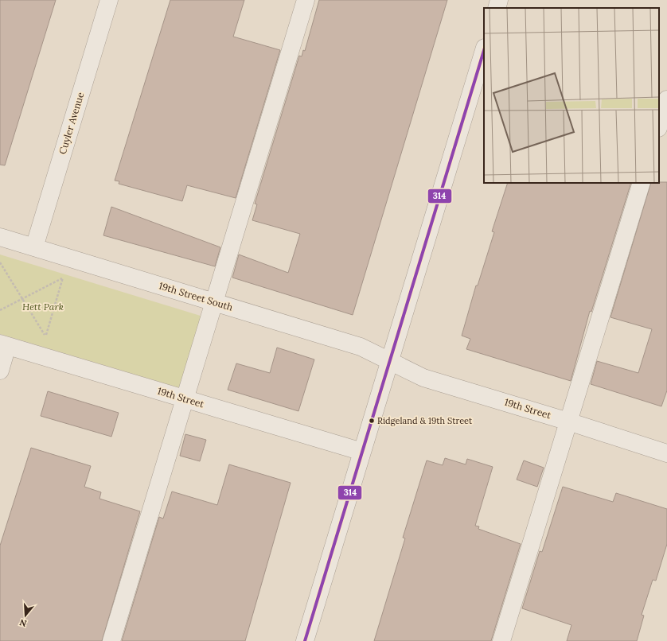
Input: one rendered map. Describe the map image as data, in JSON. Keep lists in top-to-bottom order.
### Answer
{
  "streets": {
    "street": ["Cuyler Avenue", "19th Street South", "19th Street"]
  },
  "crossings": [
    ["Cuyler Avenue", "19th Street South"],
    ["19th Street South", "19th Street"]
  ],
  "parks": ["Hett Park"],
  "places": ["Ridgeland & 19th Street"],
  "lines": ["transit line 314"],
  "north": "bottom"
}
